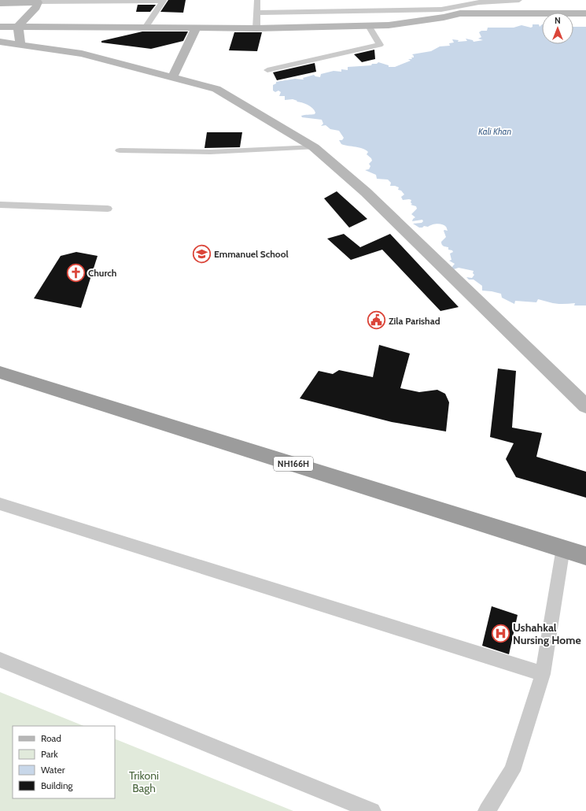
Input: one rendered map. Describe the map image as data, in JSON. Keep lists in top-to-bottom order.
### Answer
{
  "streets": {
    "highway": ["NH166H"]
  },
  "water": ["Kali Khan"],
  "parks": ["Trikoni Bagh"],
  "places": {
    "school or university": ["Emmanuel School"],
    "church": ["Church"],
    "public building": ["Zila Parishad"],
    "hospital": ["Ushahkal Nursing Home"]
  },
  "legend": [
    "Road",
    "Park",
    "Water",
    "Building"
  ],
  "north": "top"
}
